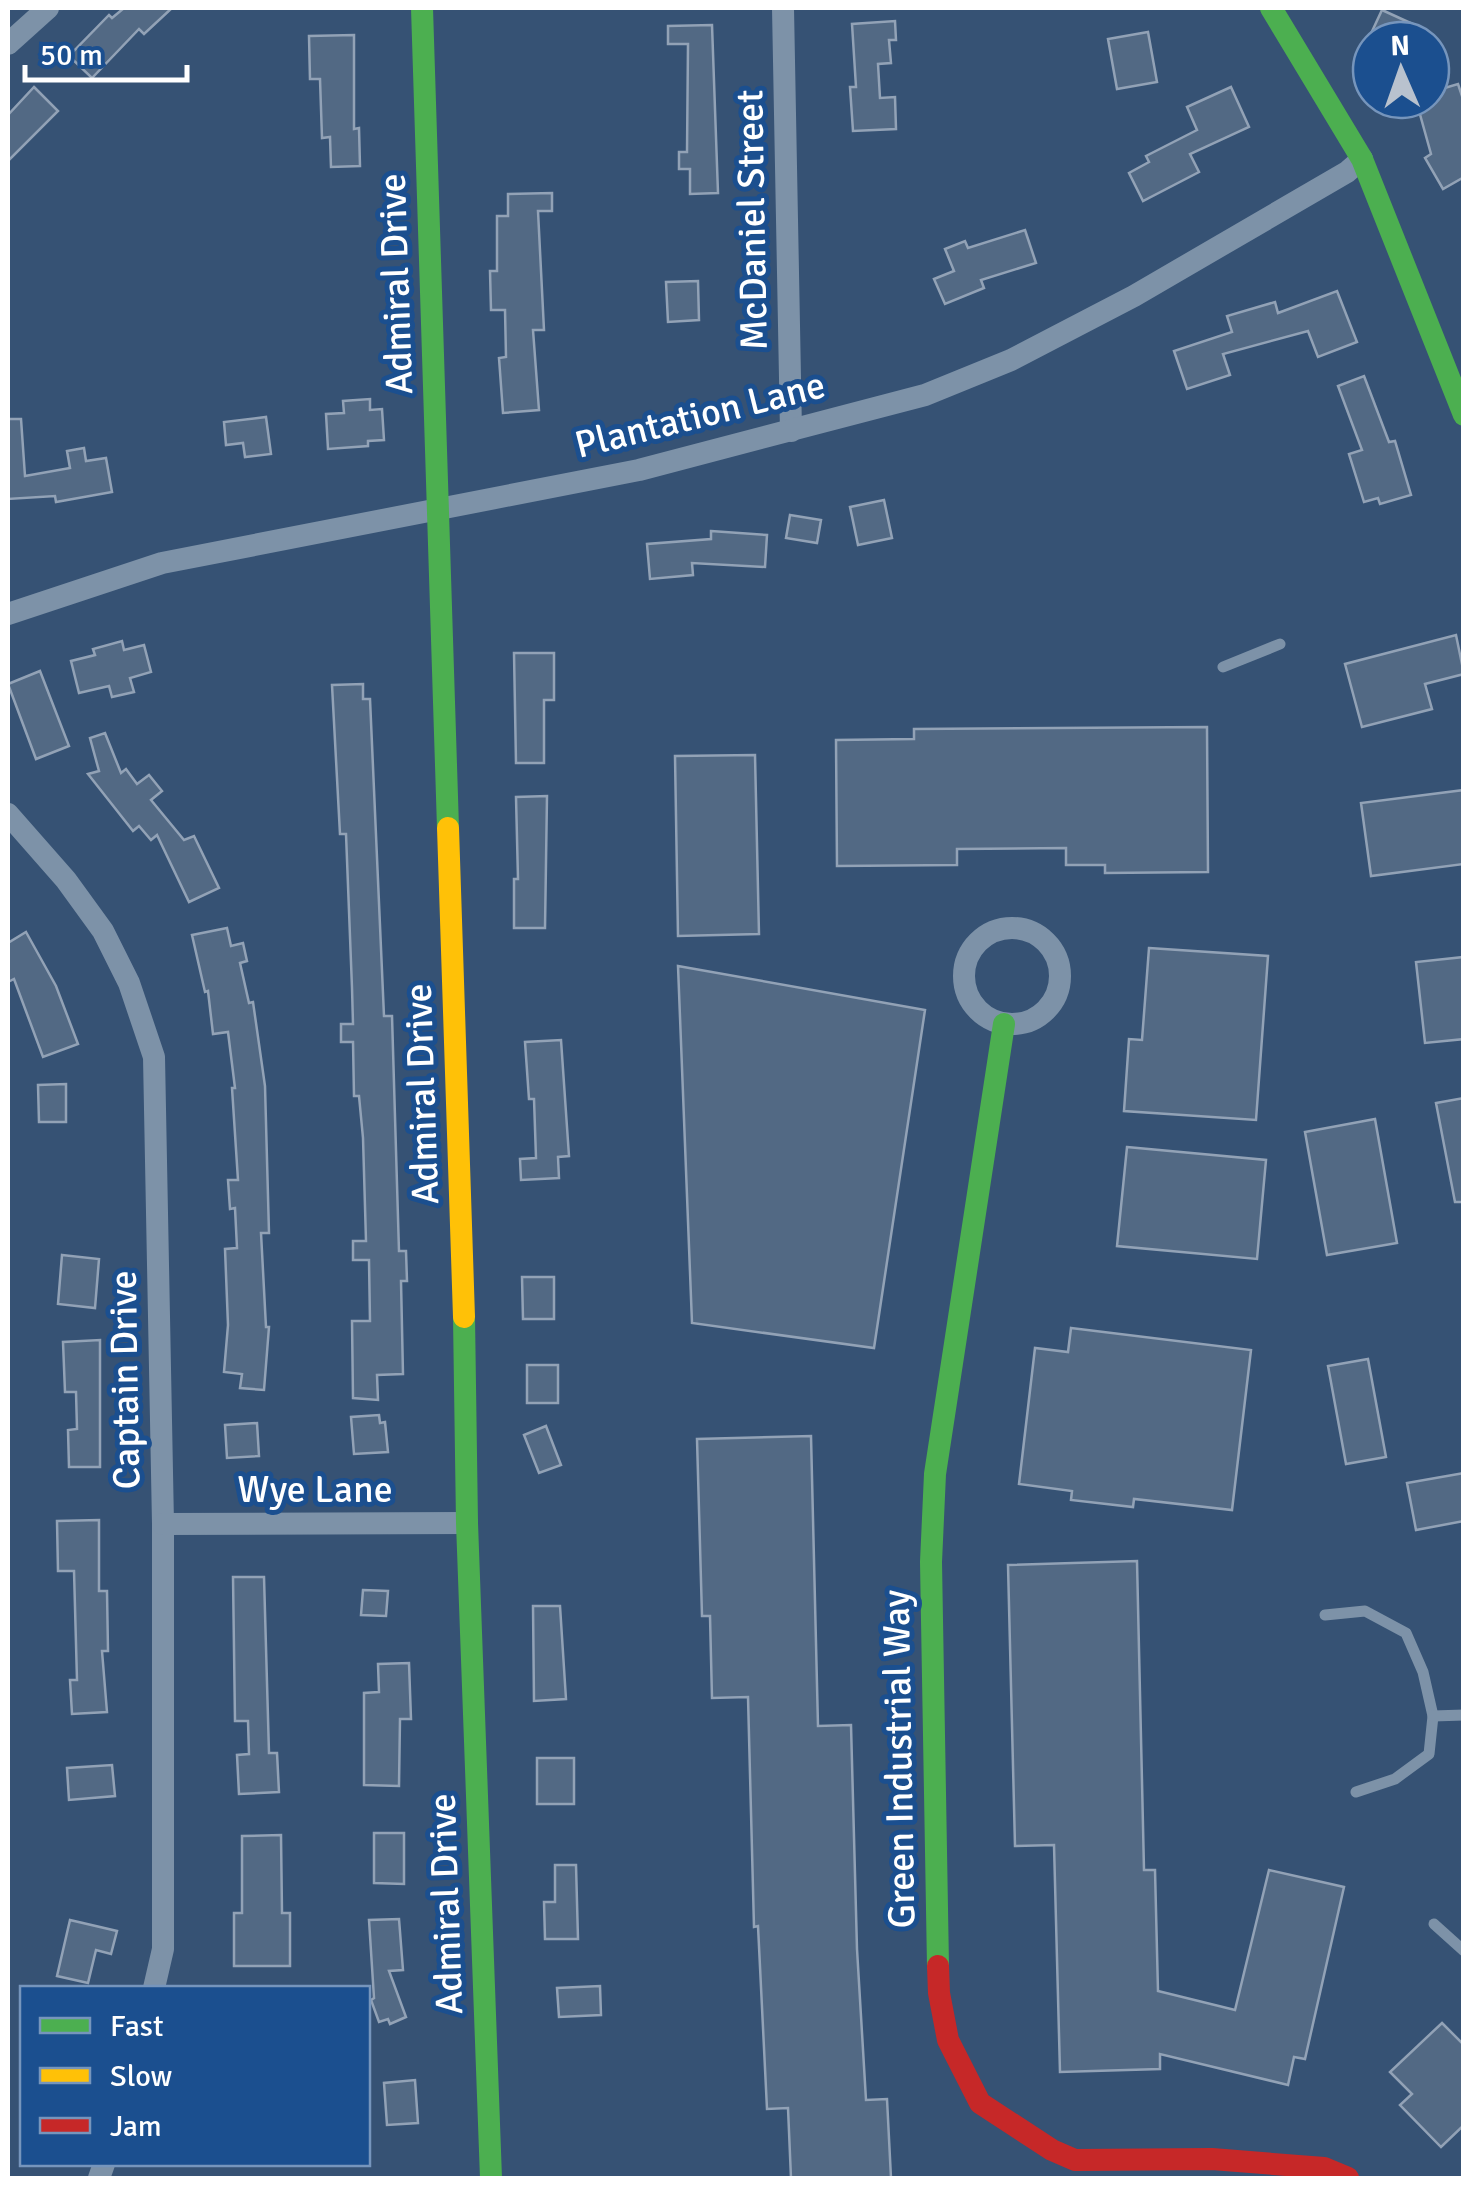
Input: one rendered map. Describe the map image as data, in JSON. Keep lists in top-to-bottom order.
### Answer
{
  "streets": {
    "street": [
      "McDaniel Street",
      "Admiral Drive",
      "Plantation Lane",
      "Captain Drive",
      "Wye Lane",
      "Green Industrial Way"
    ]
  },
  "crossings": [
    ["McDaniel Street", "Plantation Lane"],
    ["Admiral Drive", "Plantation Lane"],
    ["Admiral Drive", "Wye Lane"],
    ["Captain Drive", "Wye Lane"]
  ],
  "legend": ["Fast", "Slow", "Jam"],
  "scale_bar": "50 m",
  "north": "top"
}
